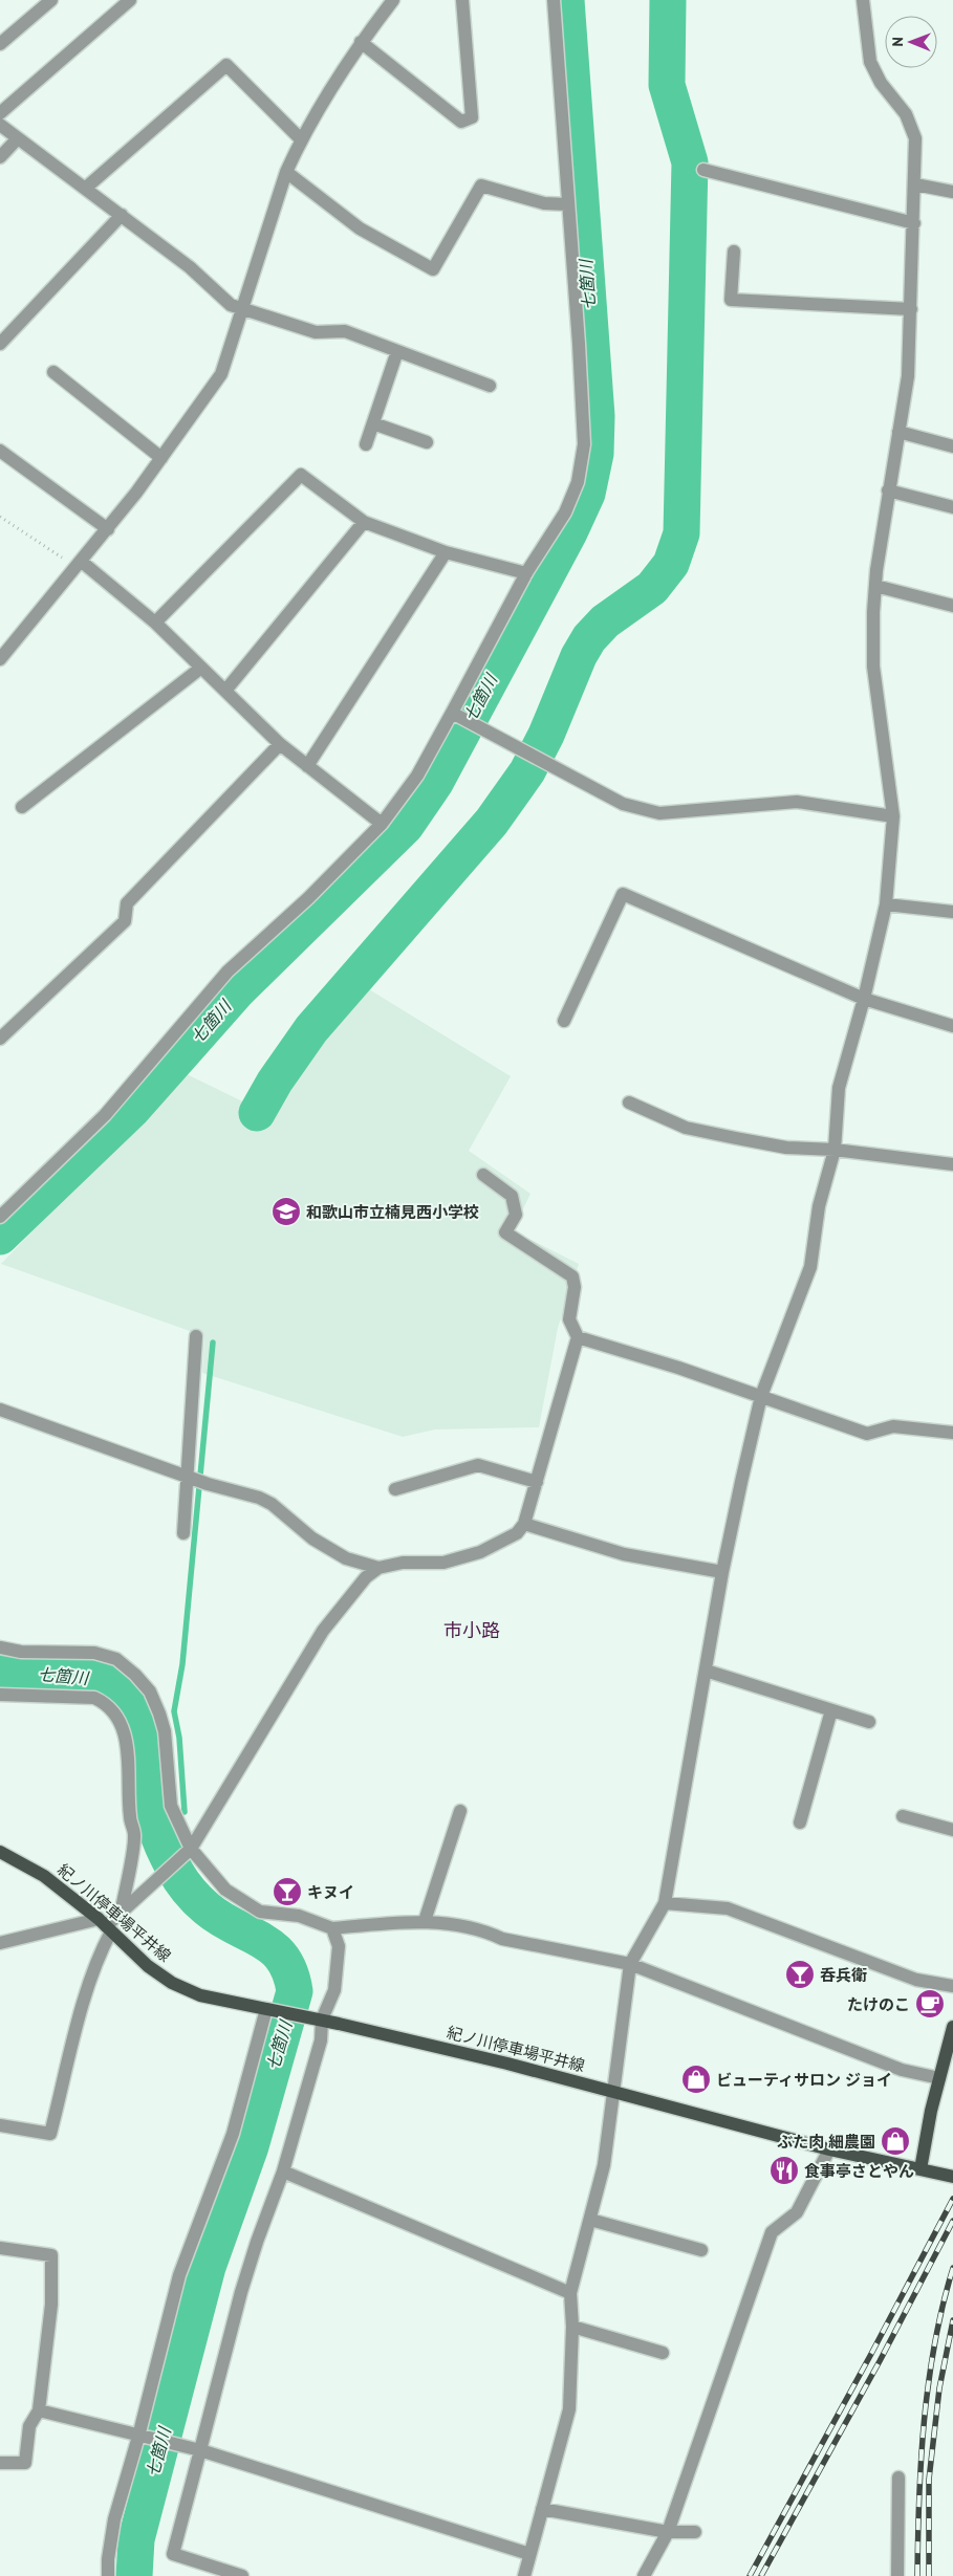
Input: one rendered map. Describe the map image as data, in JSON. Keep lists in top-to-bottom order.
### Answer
{
  "streets": {
    "main road": ["紀ノ川停車場平井線"]
  },
  "districts": ["市小路"],
  "water": ["七箇川"],
  "places": {
    "school or university": ["和歌山市立楠見西小学校"],
    "bar": ["キヌイ", "呑兵衛"],
    "cafe": ["たけのこ"],
    "shop": ["ビューティサロン ジョイ", "ぶた肉 細農園"],
    "restaurant": ["食事亭さとやん"]
  },
  "north": "left"
}
